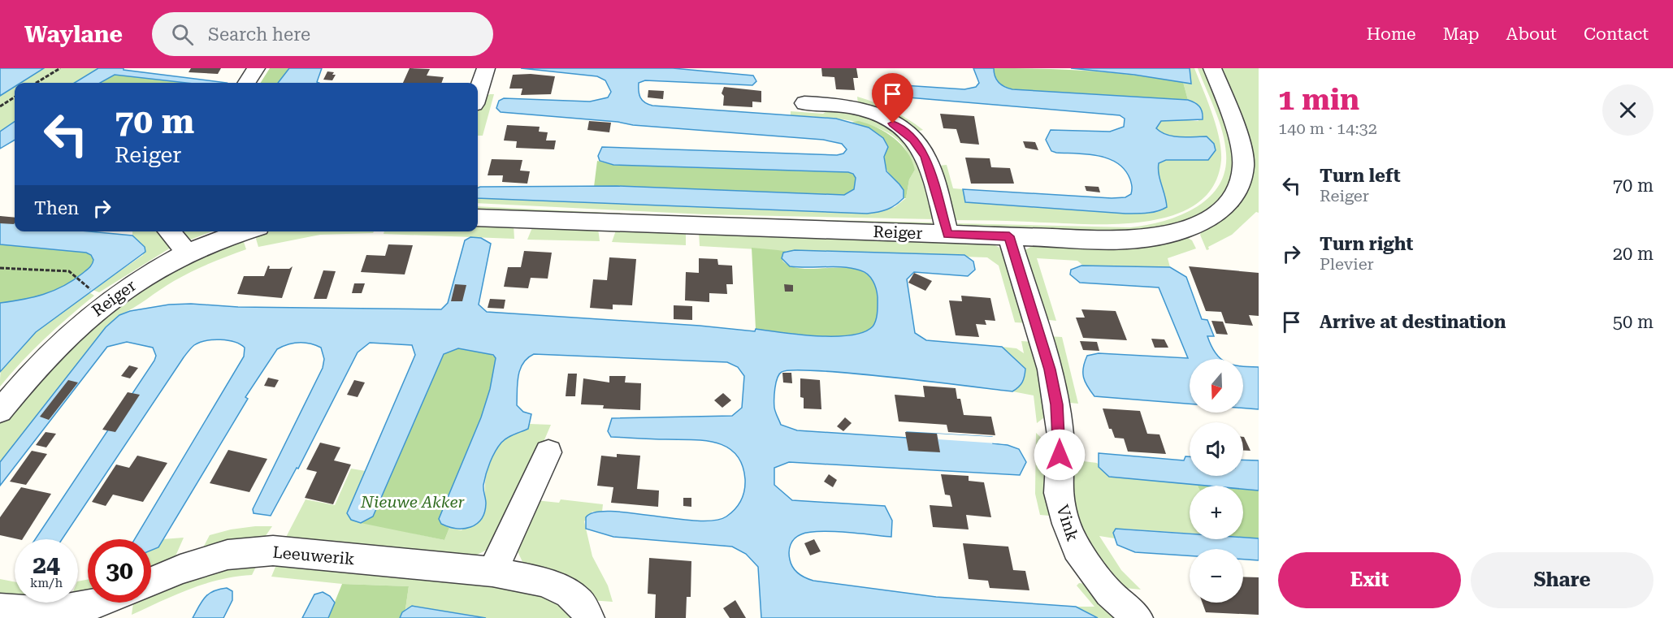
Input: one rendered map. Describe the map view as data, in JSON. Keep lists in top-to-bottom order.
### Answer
{
  "streets": {
    "street": ["Reiger", "Vink", "Leeuwerik"]
  },
  "crossings": [
    ["Reiger", "Vink"]
  ],
  "parks": ["Nieuwe Akker"],
  "north": "bottom",
  "page": {
    "header": "Waylane",
    "search": "Search here",
    "nav": [
      "Home",
      "Map",
      "About",
      "Contact"
    ],
    "heading": ["1 min", "140 m · 14:32"],
    "turn": ["70 m", "Reiger"],
    "list": [
      {
        "name": "Turn left",
        "note": "Reiger",
        "value": "70 m"
      },
      {
        "name": "Turn right",
        "note": "Plevier",
        "value": "20 m"
      },
      {
        "name": "Arrive at destination",
        "value": "50 m"
      }
    ],
    "then": "Then",
    "map_buttons": ["+", "−"],
    "speed": "24 km/h",
    "limit": "30",
    "buttons": ["Exit", "Share"]
  }
}
